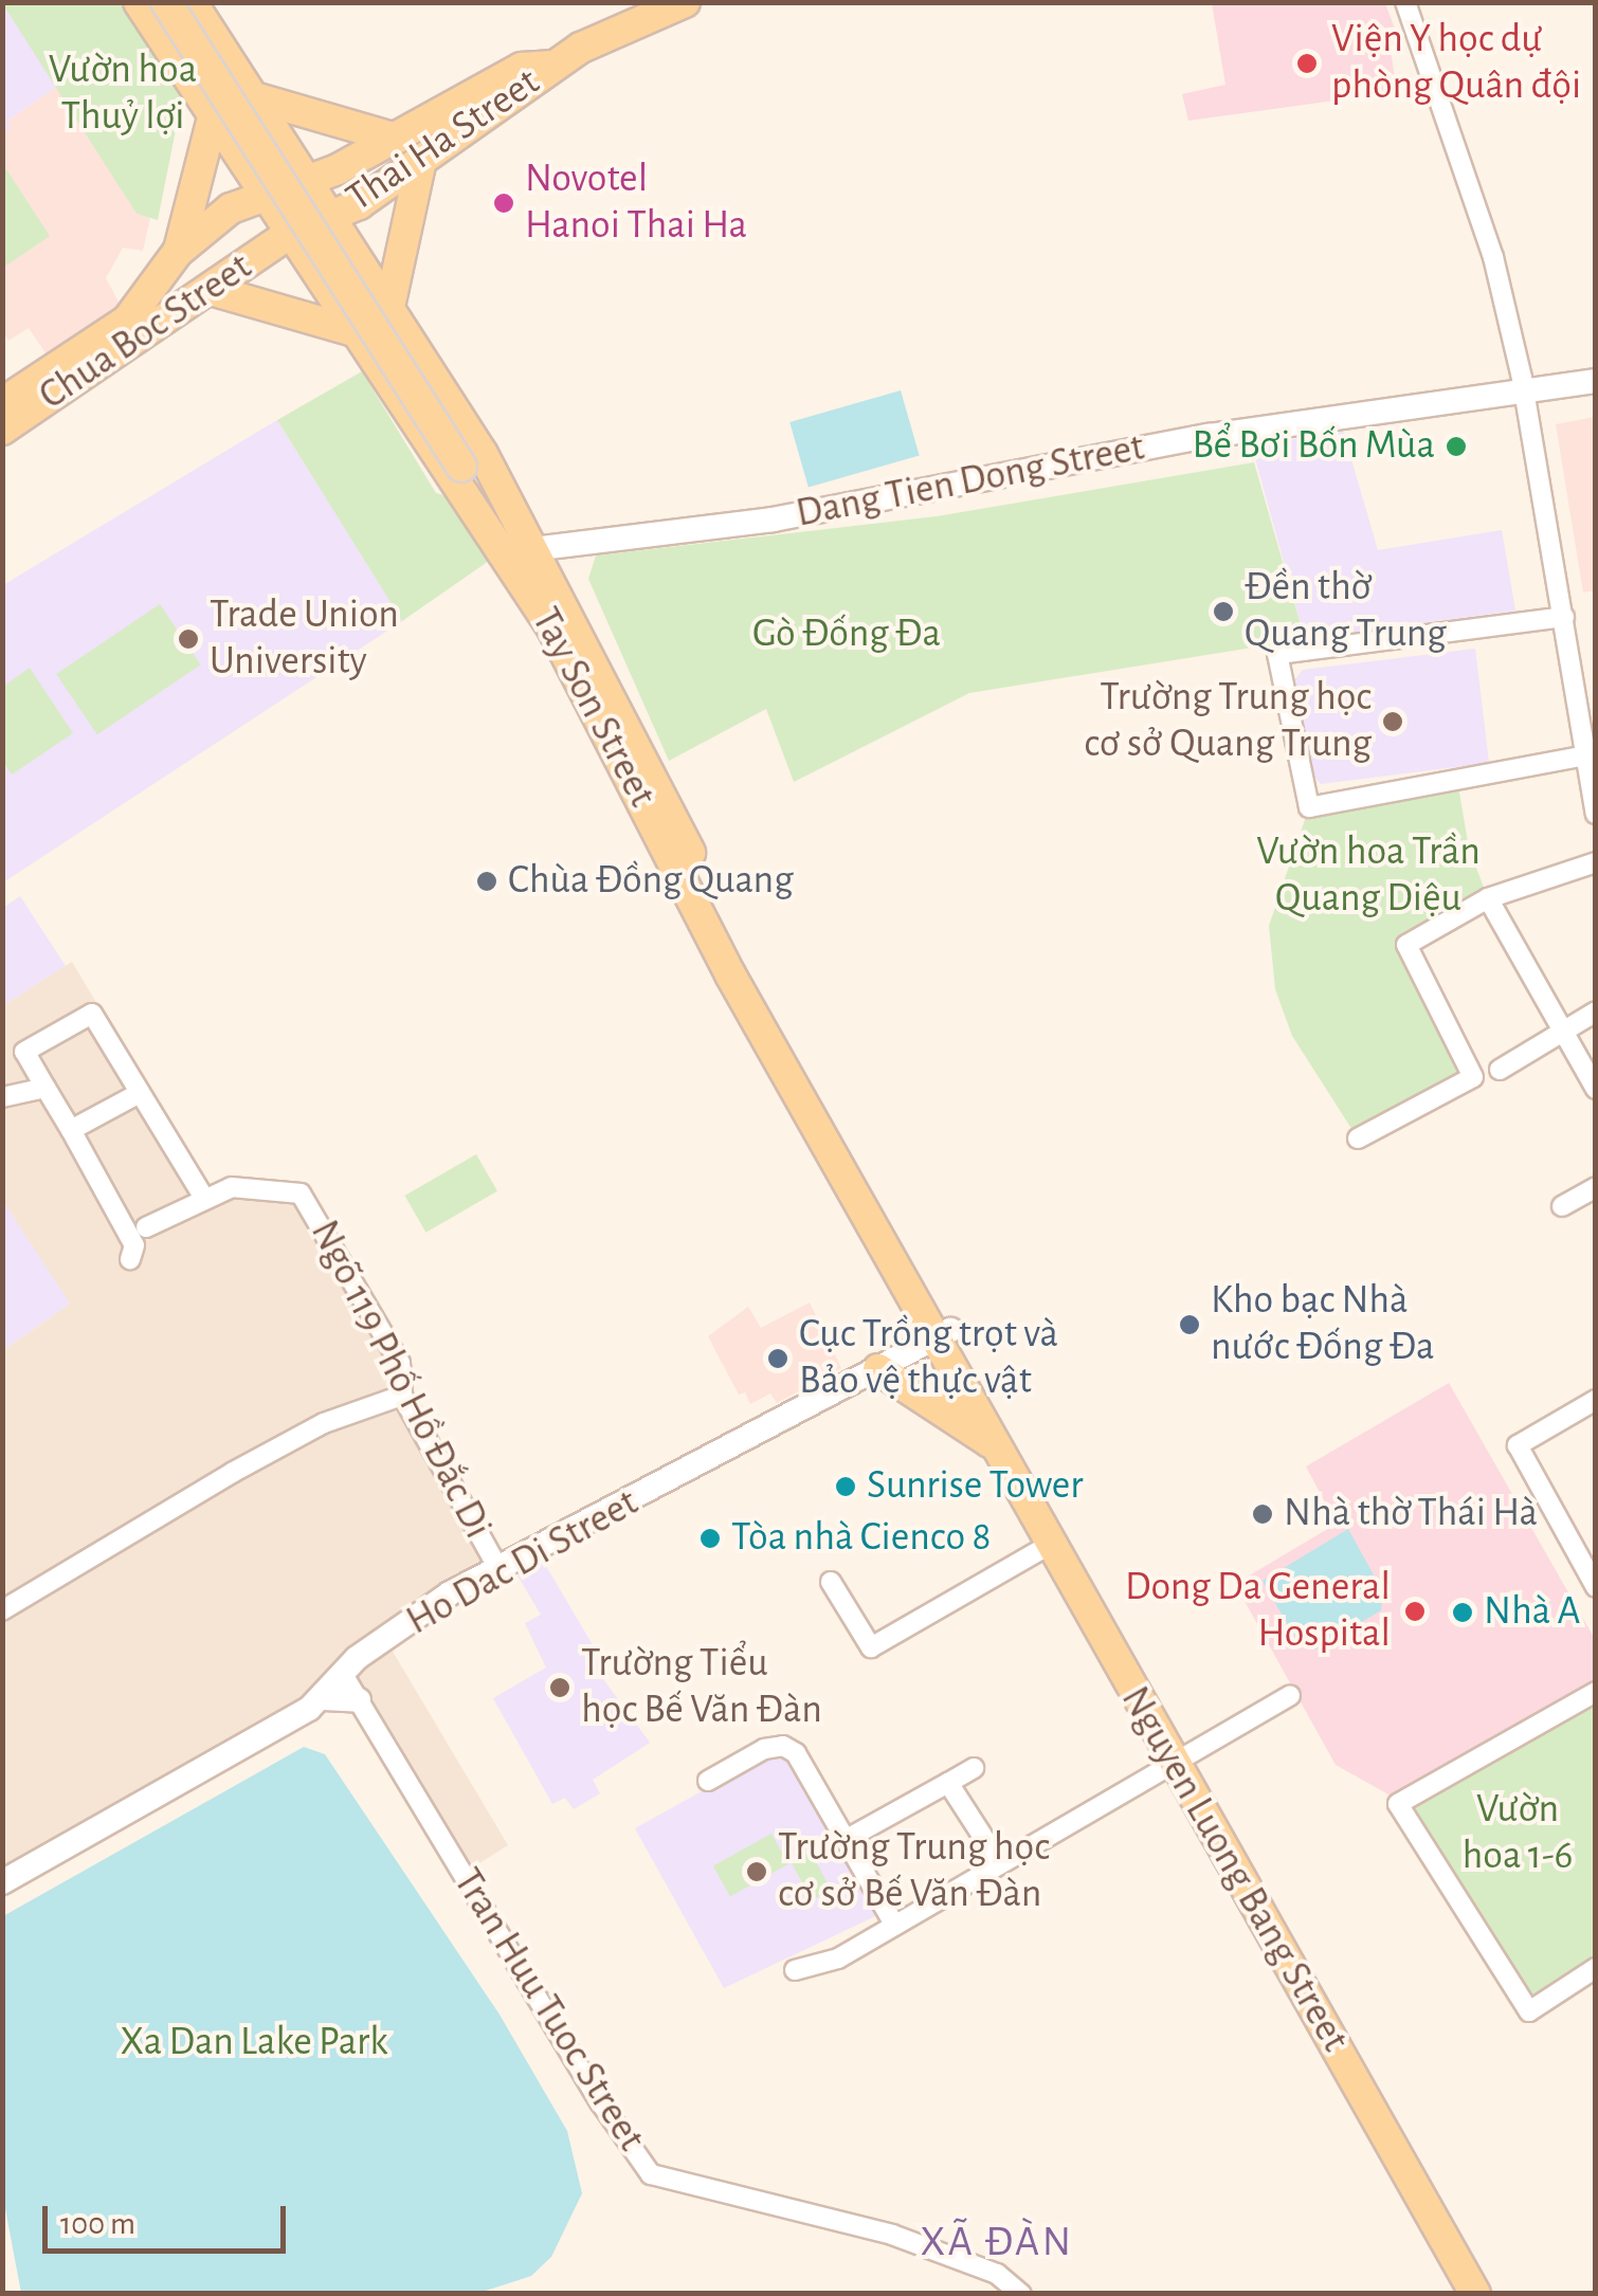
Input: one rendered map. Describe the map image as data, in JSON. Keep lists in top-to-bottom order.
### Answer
{
  "streets": {
    "main road": [
      "Thai Ha Street",
      "Chua Boc Street",
      "Tay Son Street",
      "Nguyen Luong Bang Street"
    ],
    "street": [
      "Dang Tien Dong Street",
      "Ngõ 119 Phố Hồ Đắc Di",
      "Ho Dac Di Street",
      "Tran Huu Tuoc Street"
    ]
  },
  "crossings": [
    ["Thai Ha Street", "Chua Boc Street"],
    ["Thai Ha Street", "Tay Son Street"],
    ["Chua Boc Street", "Tay Son Street"],
    ["Dang Tien Dong Street", "Tay Son Street"],
    ["Tay Son Street", "Ho Dac Di Street"],
    ["Tay Son Street", "Nguyen Luong Bang Street"],
    ["Ngõ 119 Phố Hồ Đắc Di", "Ho Dac Di Street"],
    ["Ho Dac Di Street", "Tran Huu Tuoc Street"]
  ],
  "districts": ["XÃ ĐÀN"],
  "parks": [
    "Vườn hoa Thuỷ lợi",
    "Gò Đống Đa",
    "Vườn hoa Trần Quang Diệu",
    "Vườn hoa 1-6",
    "Xa Dan Lake Park"
  ],
  "places": [
    "Viện Y học dự phòng Quân đội",
    "Novotel Hanoi Thai Ha",
    "Bể Bơi Bốn Mùa",
    "Đền thờ Quang Trung",
    "Trade Union University",
    "Trường Trung học cơ sở Quang Trung",
    "Chùa Đồng Quang",
    "Kho bạc Nhà nước Đống Đa",
    "Cục Trồng trọt và Bảo vệ thực vật",
    "Sunrise Tower",
    "Nhà thờ Thái Hà",
    "Tòa nhà Cienco 8",
    "Dong Da General Hospital",
    "Nhà A",
    "Trường Tiểu học Bế Văn Đàn",
    "Trường Trung học cơ sở Bế Văn Đàn"
  ],
  "scale_bar": "100 m"
}
